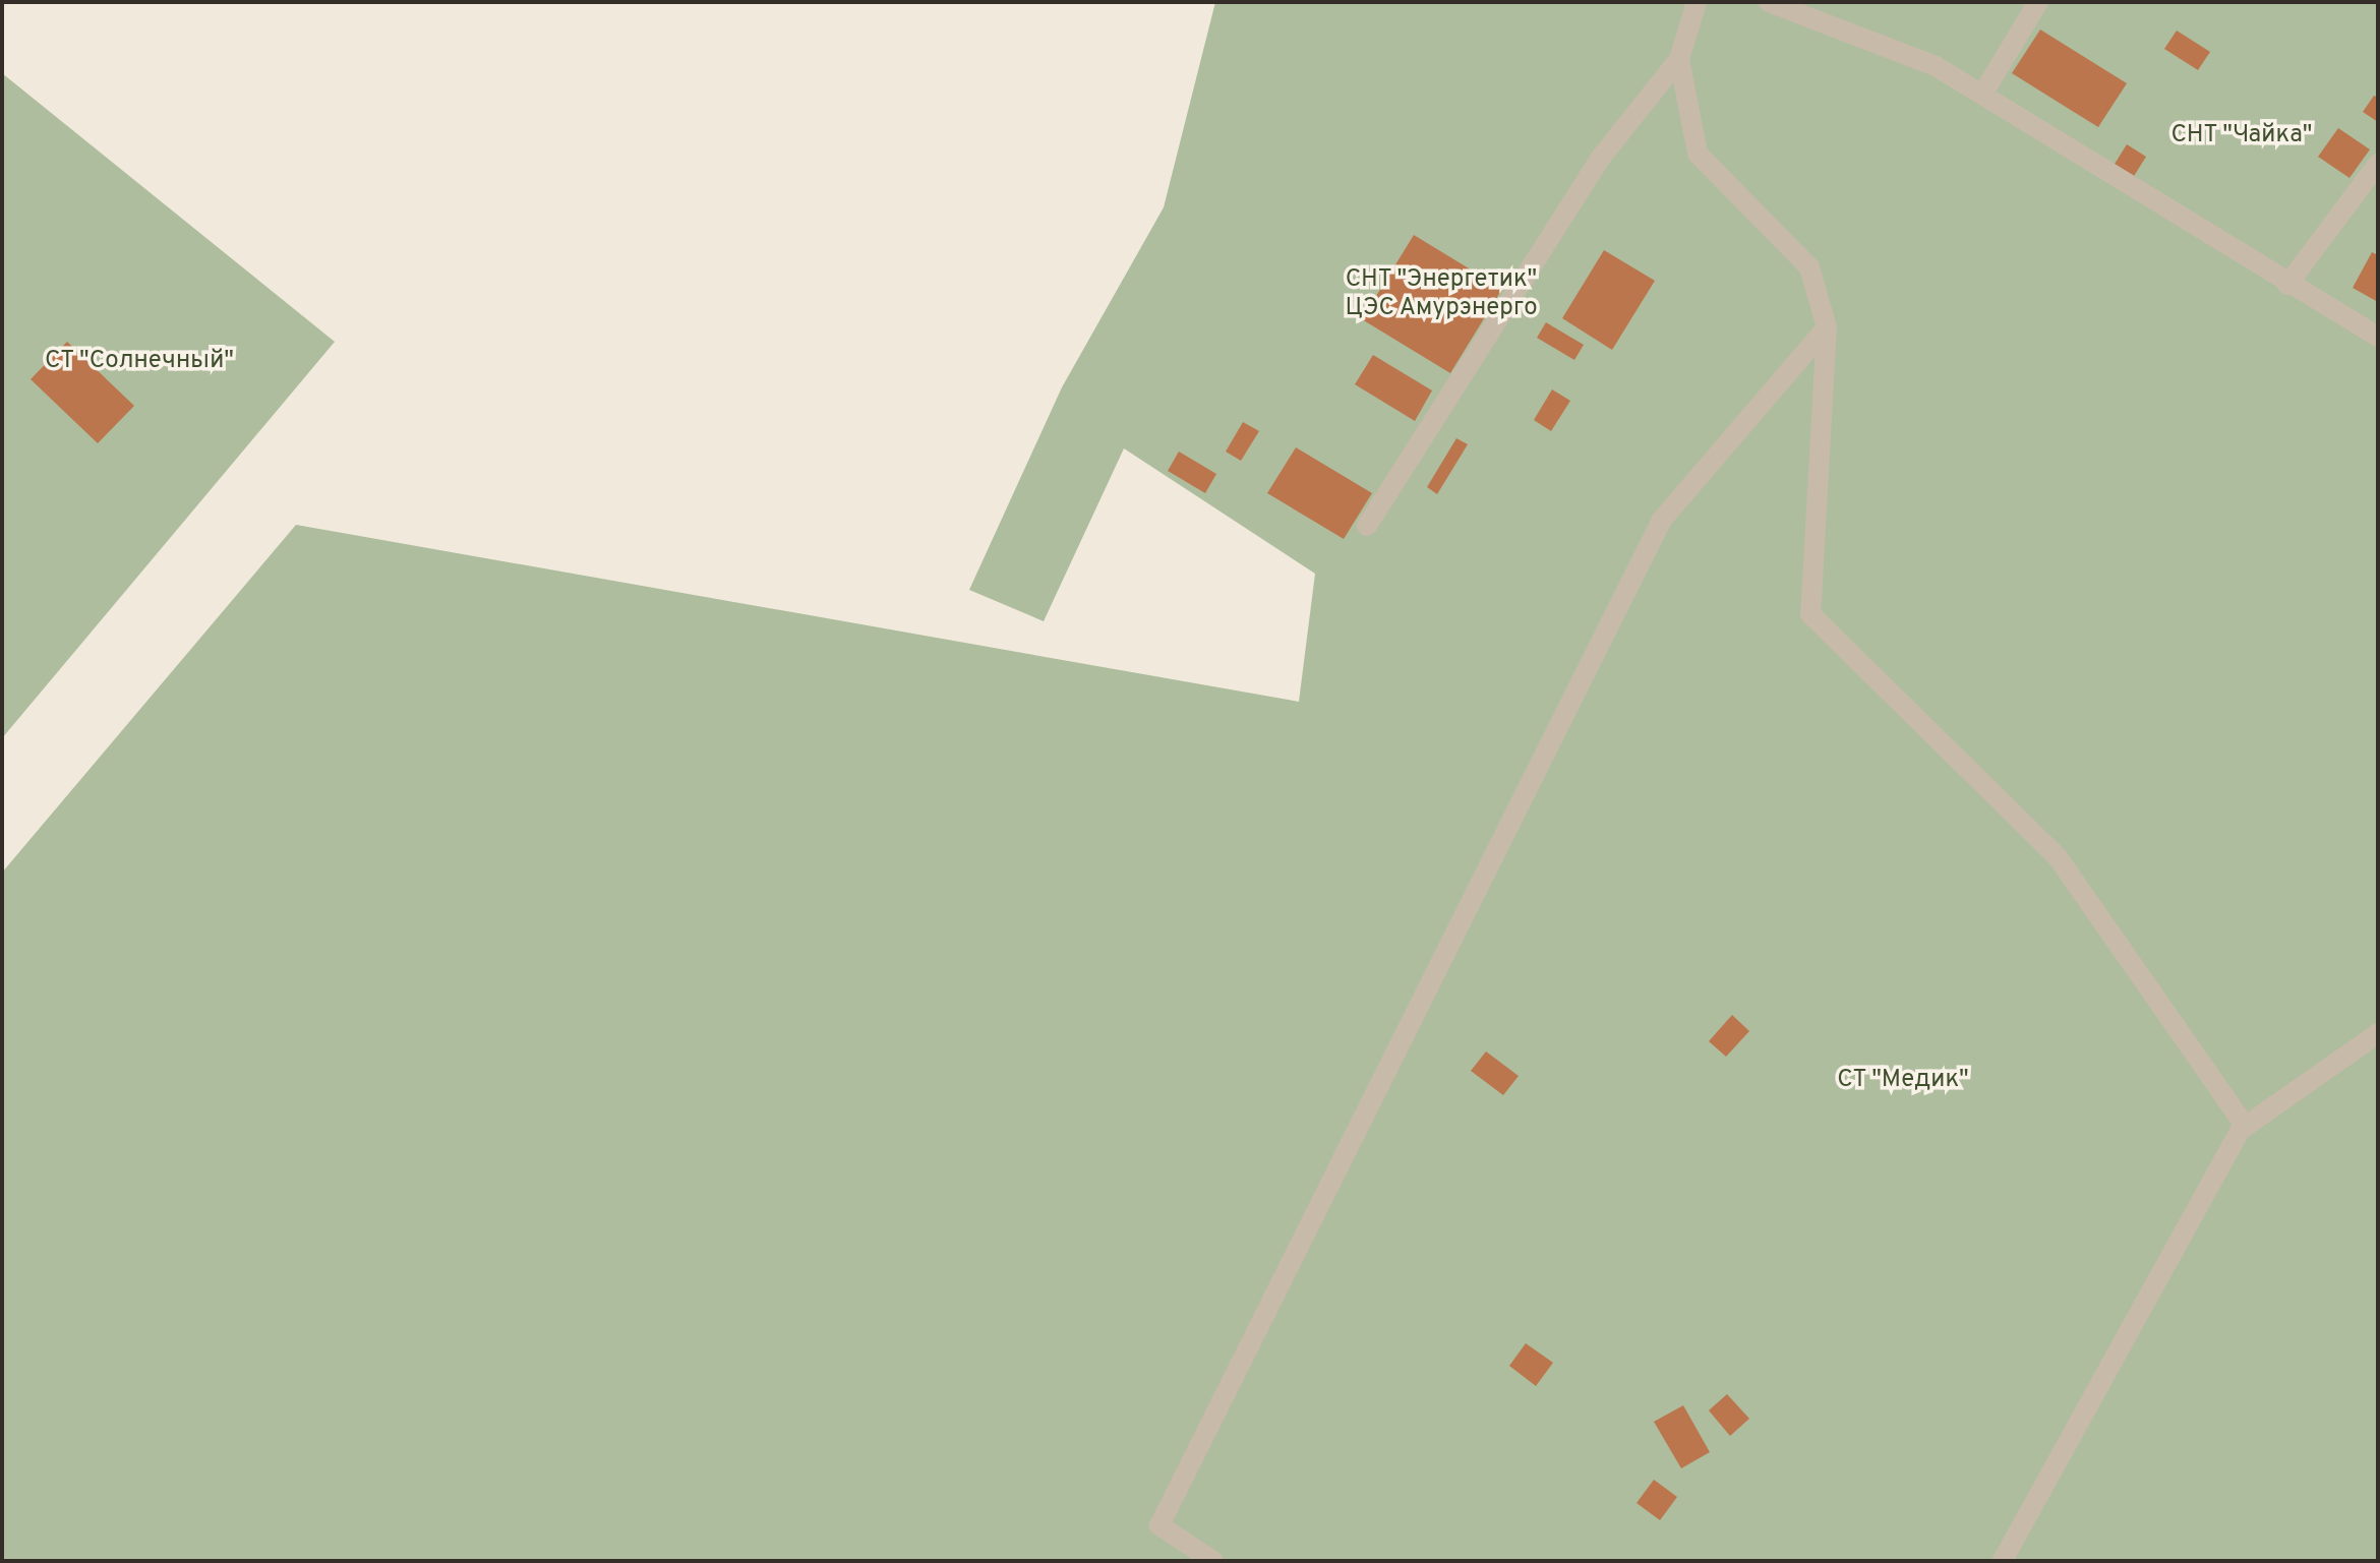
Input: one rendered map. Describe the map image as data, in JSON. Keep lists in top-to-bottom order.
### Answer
{
  "parks": [
    "СНТ \"Чайка\"",
    "СНТ \"Энергетик\" ЦЭС Амурэнерго",
    "СТ \"Солнечный\"",
    "СТ \"Медик\""
  ]
}
